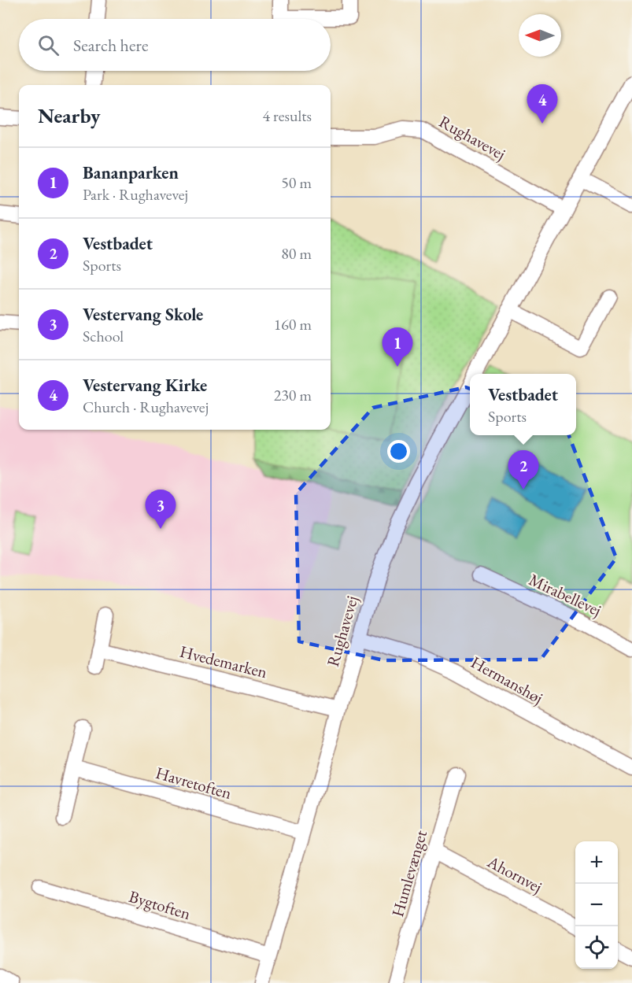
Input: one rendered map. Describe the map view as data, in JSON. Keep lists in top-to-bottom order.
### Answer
{
  "streets": {
    "street": [
      "Rughavevej",
      "Mirabellevej",
      "Hvedemarken",
      "Hermanshøj",
      "Havretoften",
      "Humlevænget",
      "Ahornvej",
      "Bygtoften"
    ]
  },
  "crossings": [
    ["Rughavevej", "Hvedemarken"],
    ["Rughavevej", "Hermanshøj"],
    ["Rughavevej", "Havretoften"],
    ["Rughavevej", "Bygtoften"],
    ["Humlevænget", "Ahornvej"]
  ],
  "north": "left",
  "page": {
    "search": "Search here",
    "pins": [
      "4",
      "1",
      "2",
      "3"
    ],
    "heading": ["Nearby", "4 results"],
    "list": [
      {
        "mark": "1",
        "name": "Bananparken",
        "note": "Park · Rughavevej",
        "value": "50 m"
      },
      {
        "mark": "2",
        "name": "Vestbadet",
        "note": "Sports",
        "value": "80 m"
      },
      {
        "mark": "3",
        "name": "Vestervang Skole",
        "note": "School",
        "value": "160 m"
      },
      {
        "mark": "4",
        "name": "Vestervang Kirke",
        "note": "Church · Rughavevej",
        "value": "230 m"
      }
    ],
    "popup": ["Vestbadet", "Sports"],
    "map_buttons": ["+", "−"]
  }
}
